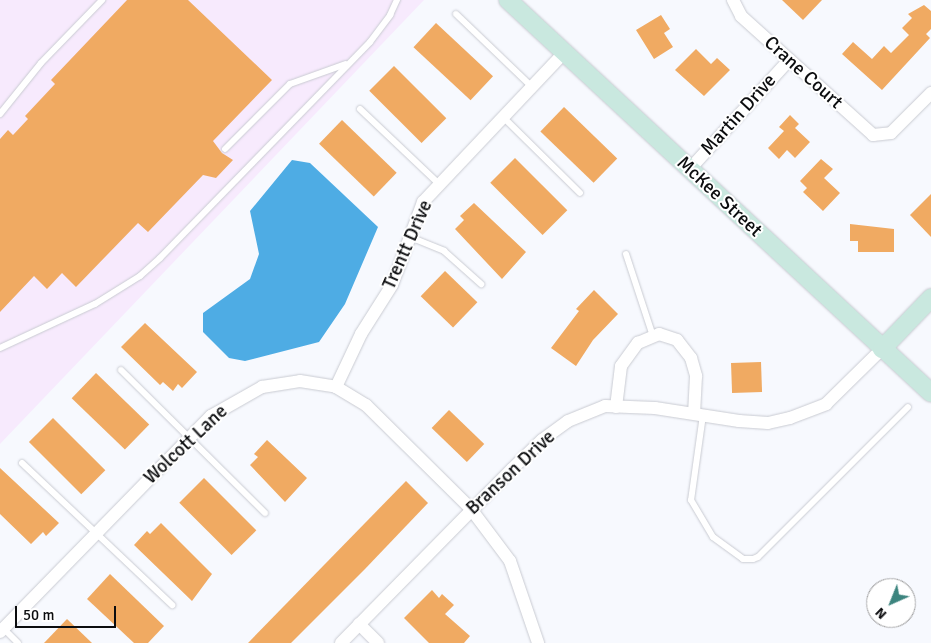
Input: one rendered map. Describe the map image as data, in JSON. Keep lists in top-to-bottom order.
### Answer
{
  "streets": {
    "street": [
      "Crane Court",
      "Martin Drive",
      "McKee Street",
      "Trentt Drive",
      "Wolcott Lane",
      "Branson Drive"
    ]
  },
  "crossings": [
    ["Crane Court", "Martin Drive"],
    ["Martin Drive", "McKee Street"],
    ["McKee Street", "Trentt Drive"],
    ["McKee Street", "Branson Drive"],
    ["Trentt Drive", "Wolcott Lane"],
    ["Wolcott Lane", "Branson Drive"]
  ],
  "scale_bar": "50 m",
  "north": "bottom left"
}
